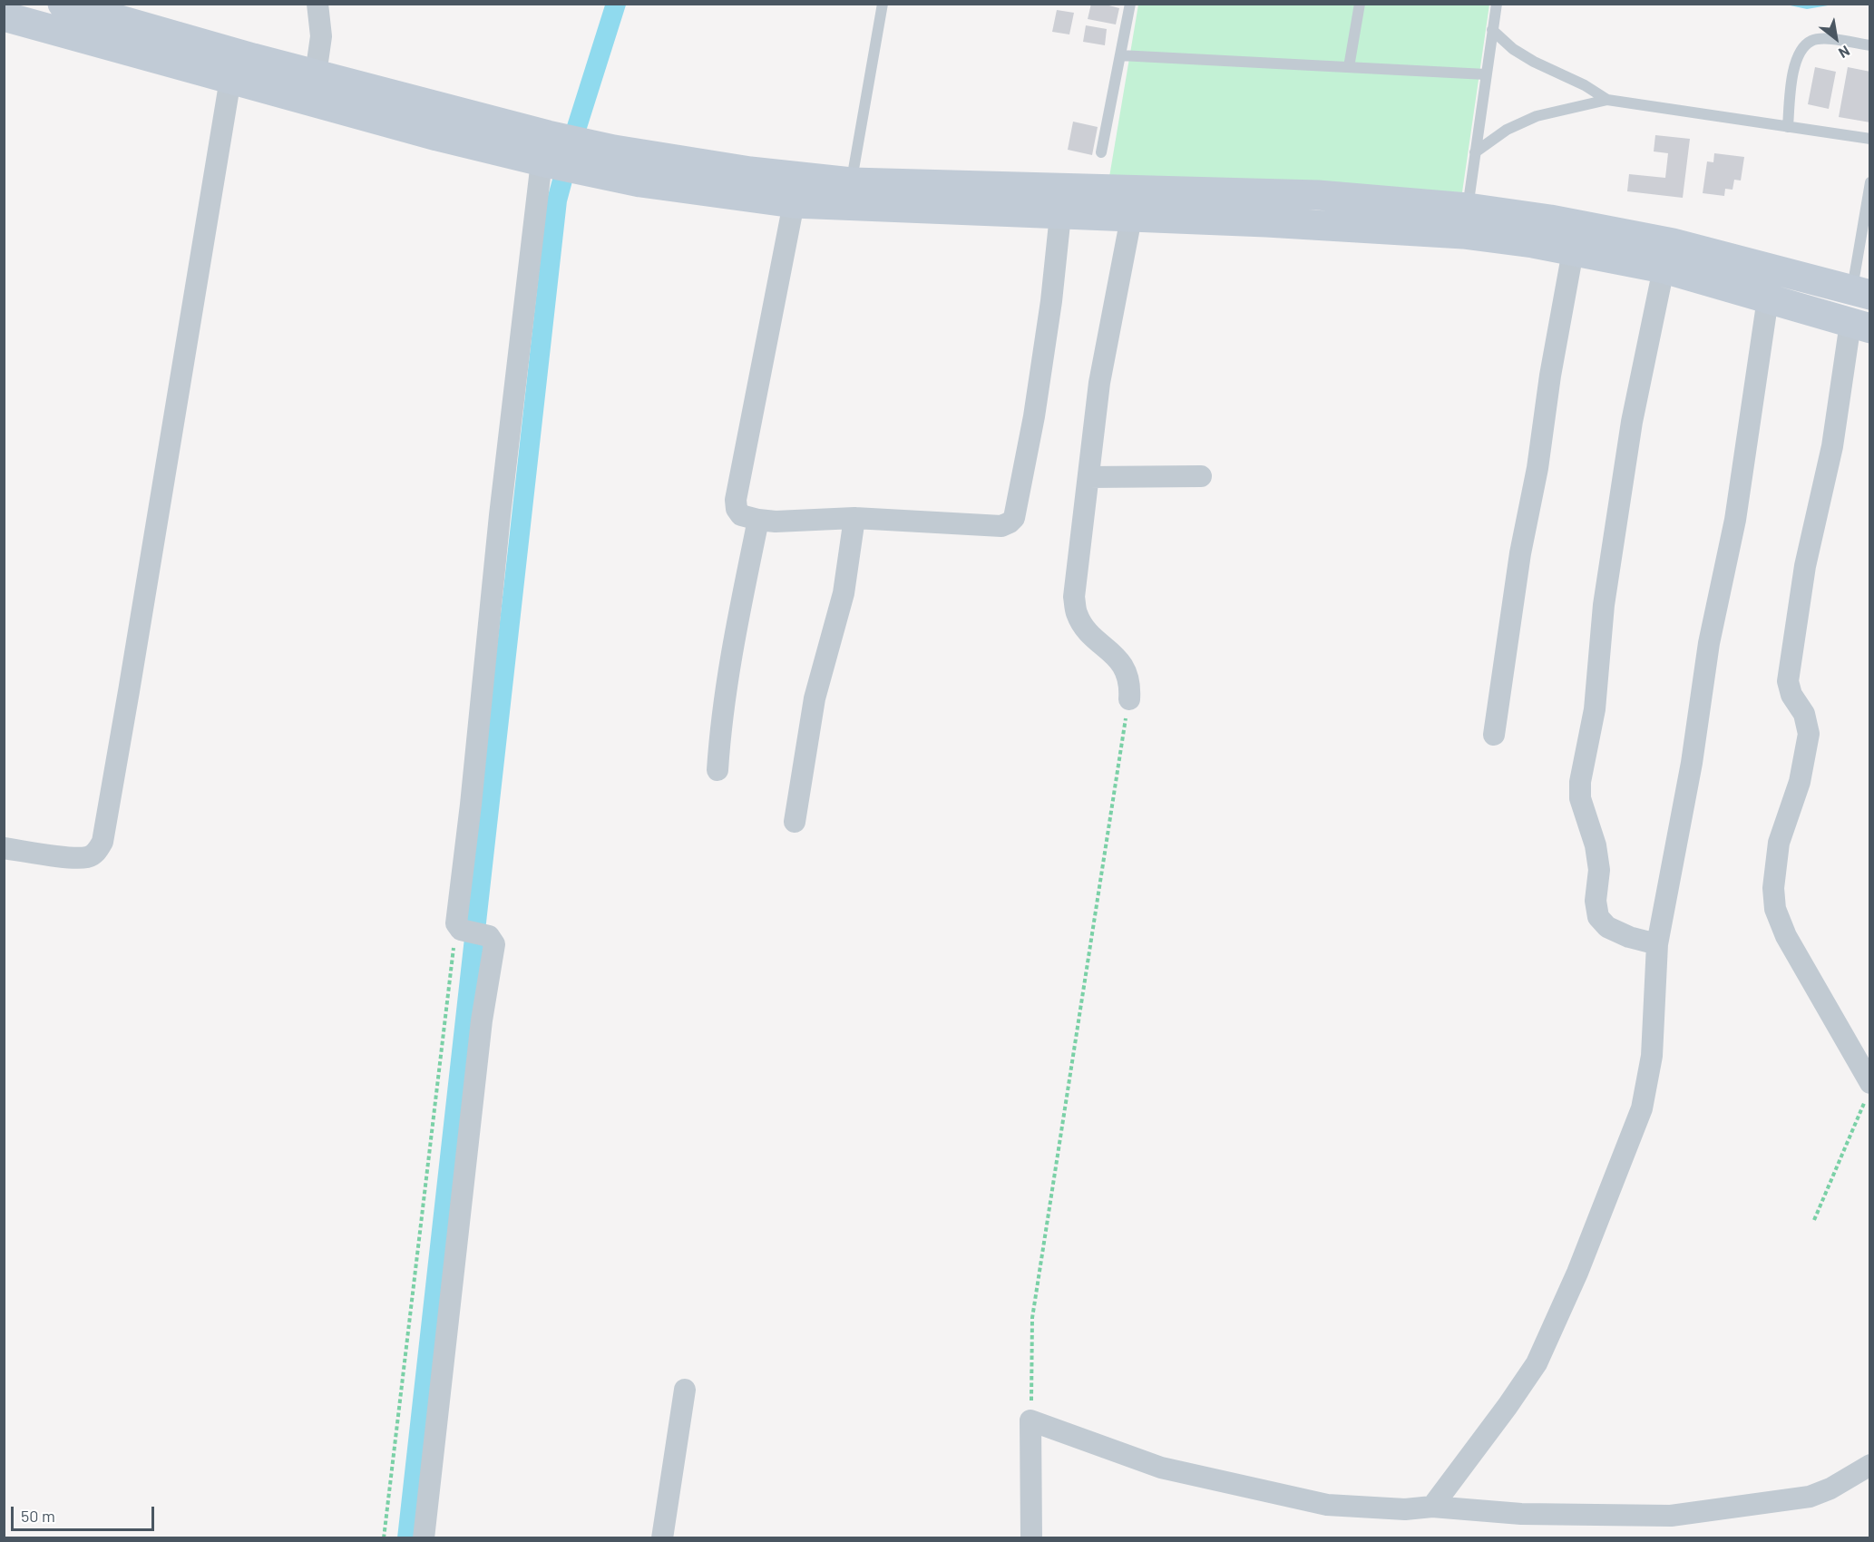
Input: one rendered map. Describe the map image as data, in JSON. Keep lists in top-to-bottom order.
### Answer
{
  "scale_bar": "50 m",
  "north": "bottom right"
}
